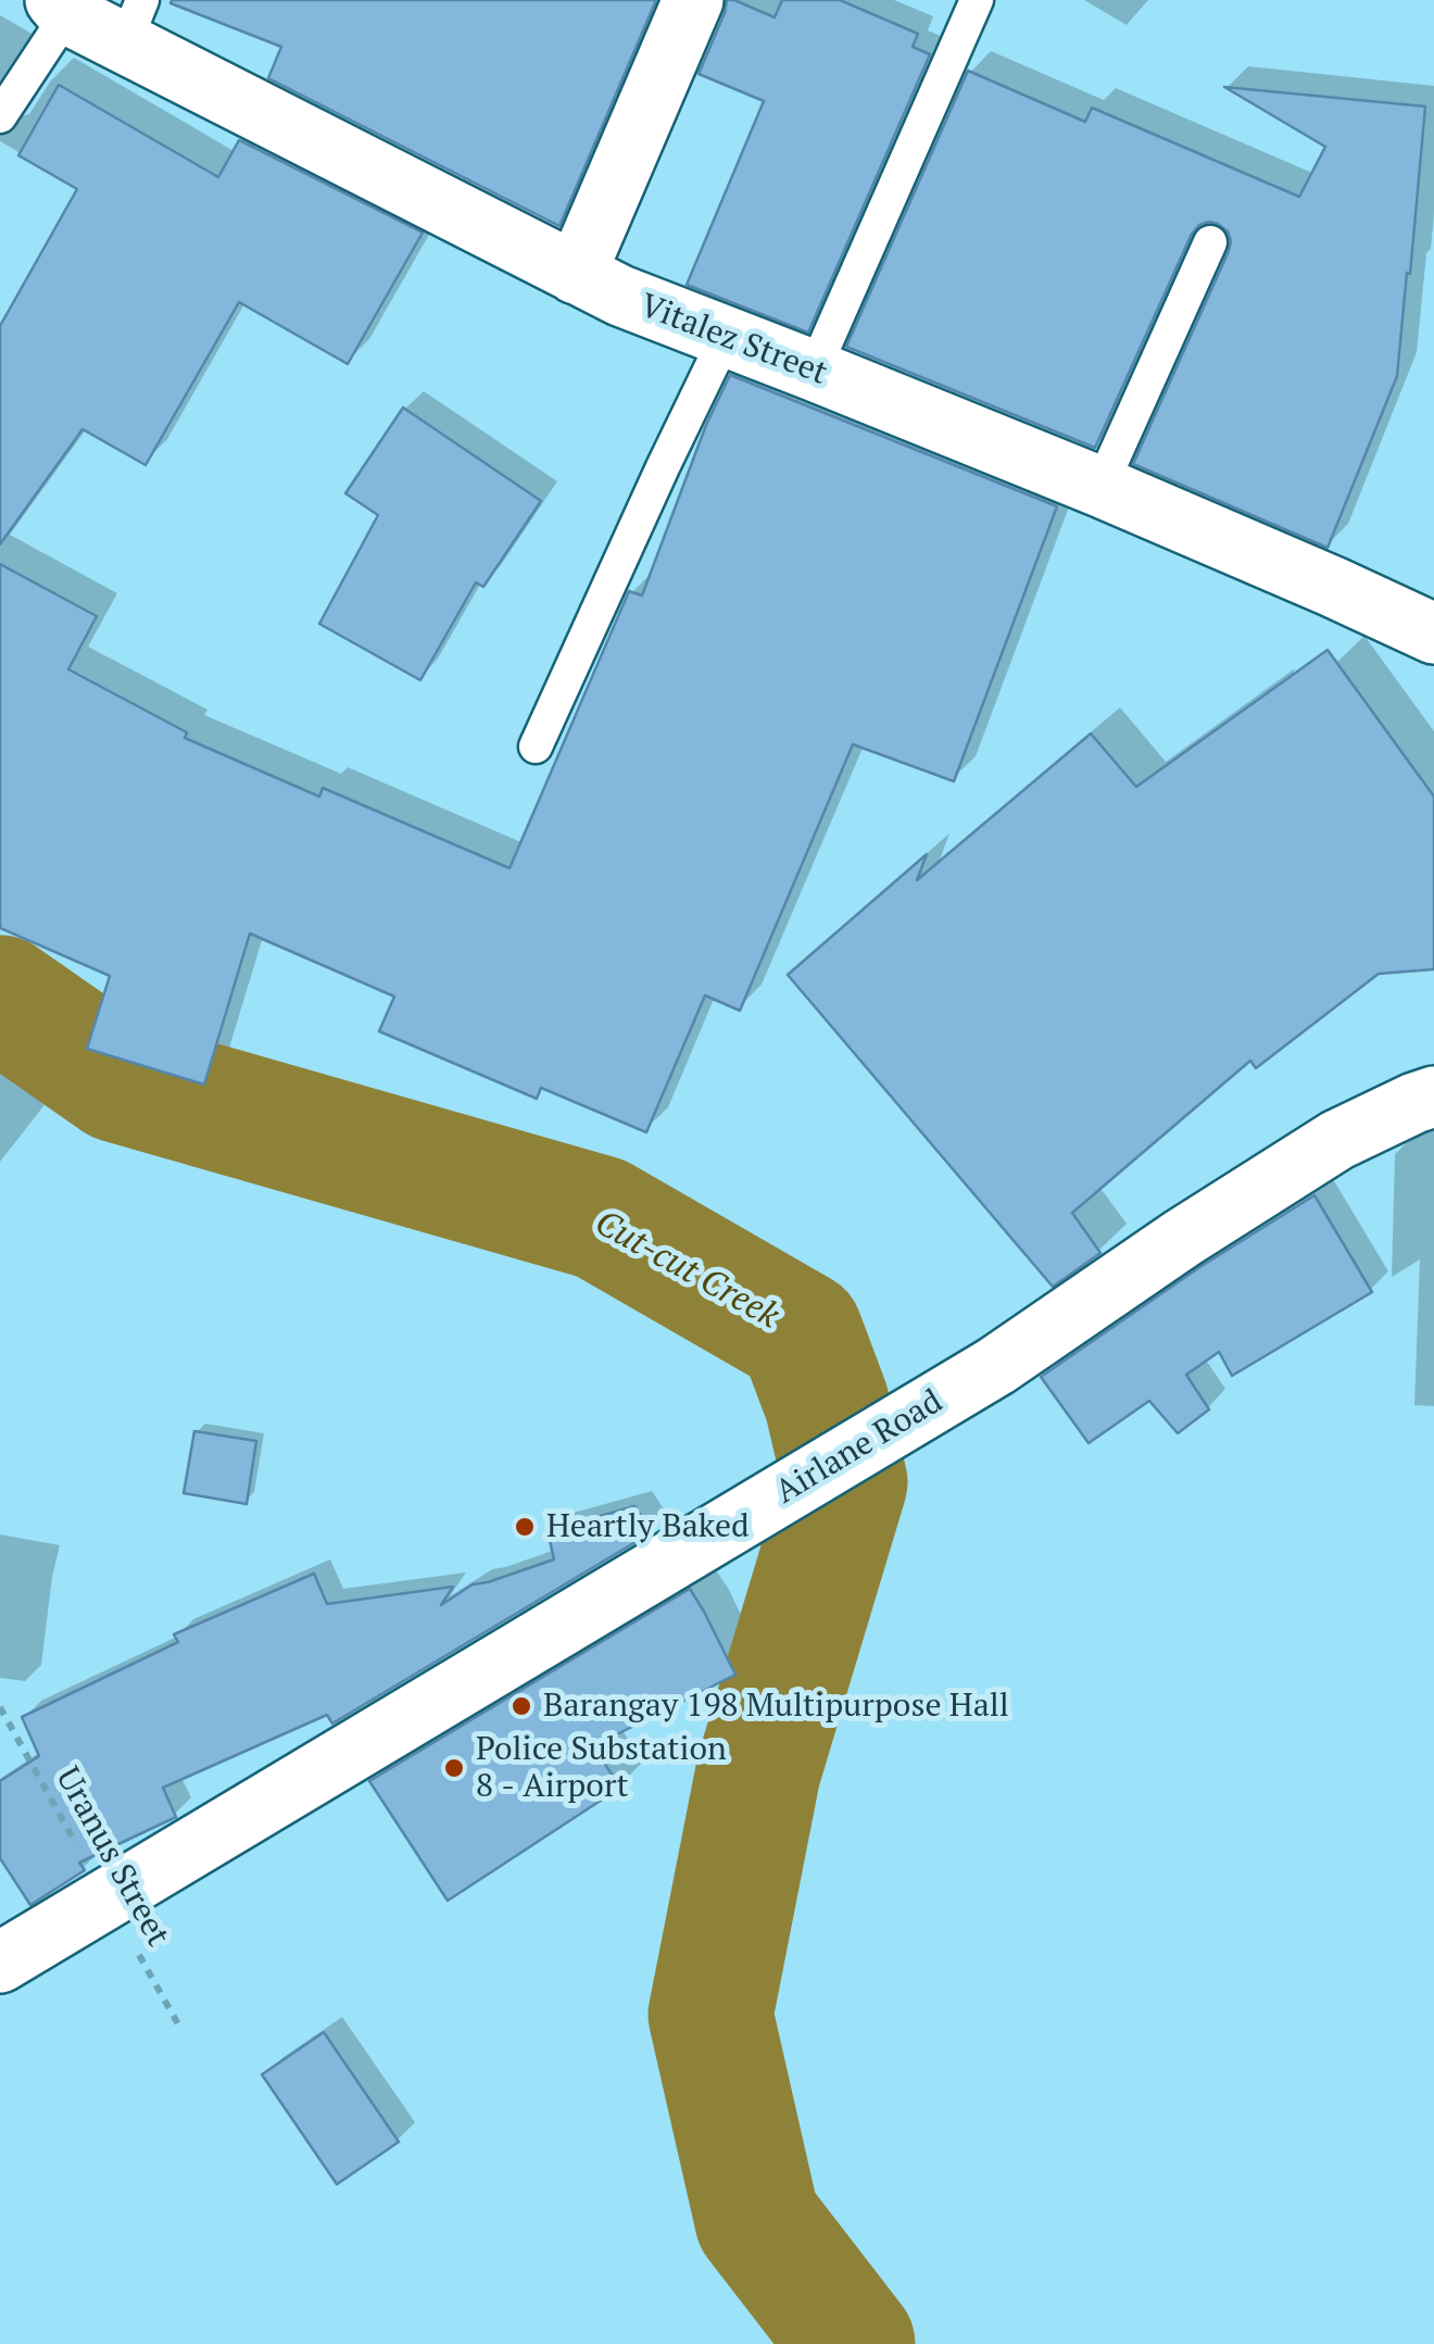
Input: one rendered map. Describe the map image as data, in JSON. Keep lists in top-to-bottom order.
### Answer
{
  "streets": {
    "street": ["Vitalez Street", "Airlane Road"],
    "path": ["Uranus Street"]
  },
  "crossings": [
    ["Airlane Road", "Uranus Street"]
  ],
  "water": ["Cut-cut Creek"],
  "places": ["Heartly Baked", "Barangay 198 Multipurpose Hall", "Police Substation 8 - Airport"]
}
